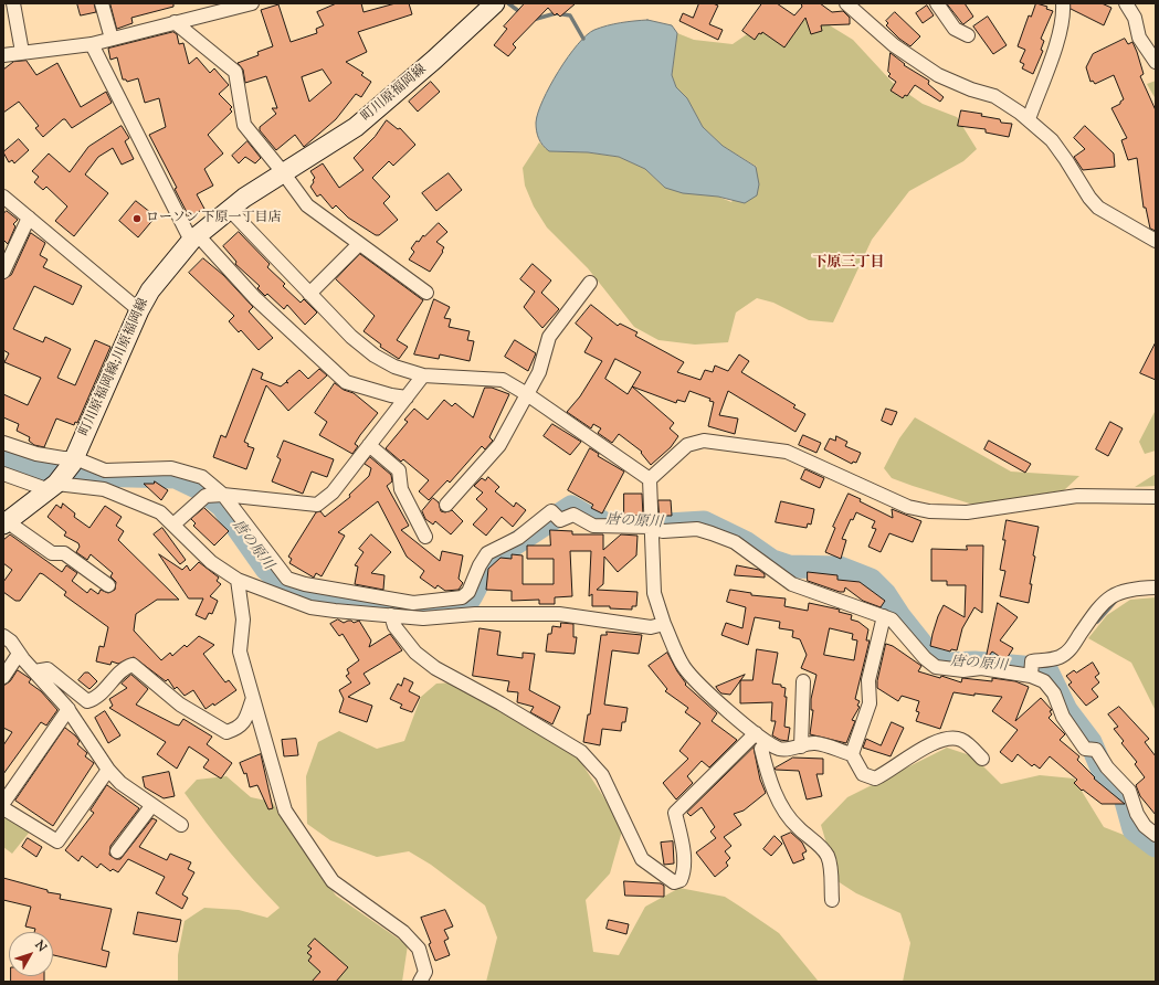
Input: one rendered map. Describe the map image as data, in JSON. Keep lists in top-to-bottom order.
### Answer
{
  "streets": {
    "main road": ["町川原福岡線", "町川原福岡線;川原福岡線"]
  },
  "crossings": [
    ["町川原福岡線", "町川原福岡線;川原福岡線"]
  ],
  "districts": ["下原三丁目"],
  "water": ["唐の原川"],
  "places": ["ローソン 下原一丁目店"],
  "north": "top right"
}
